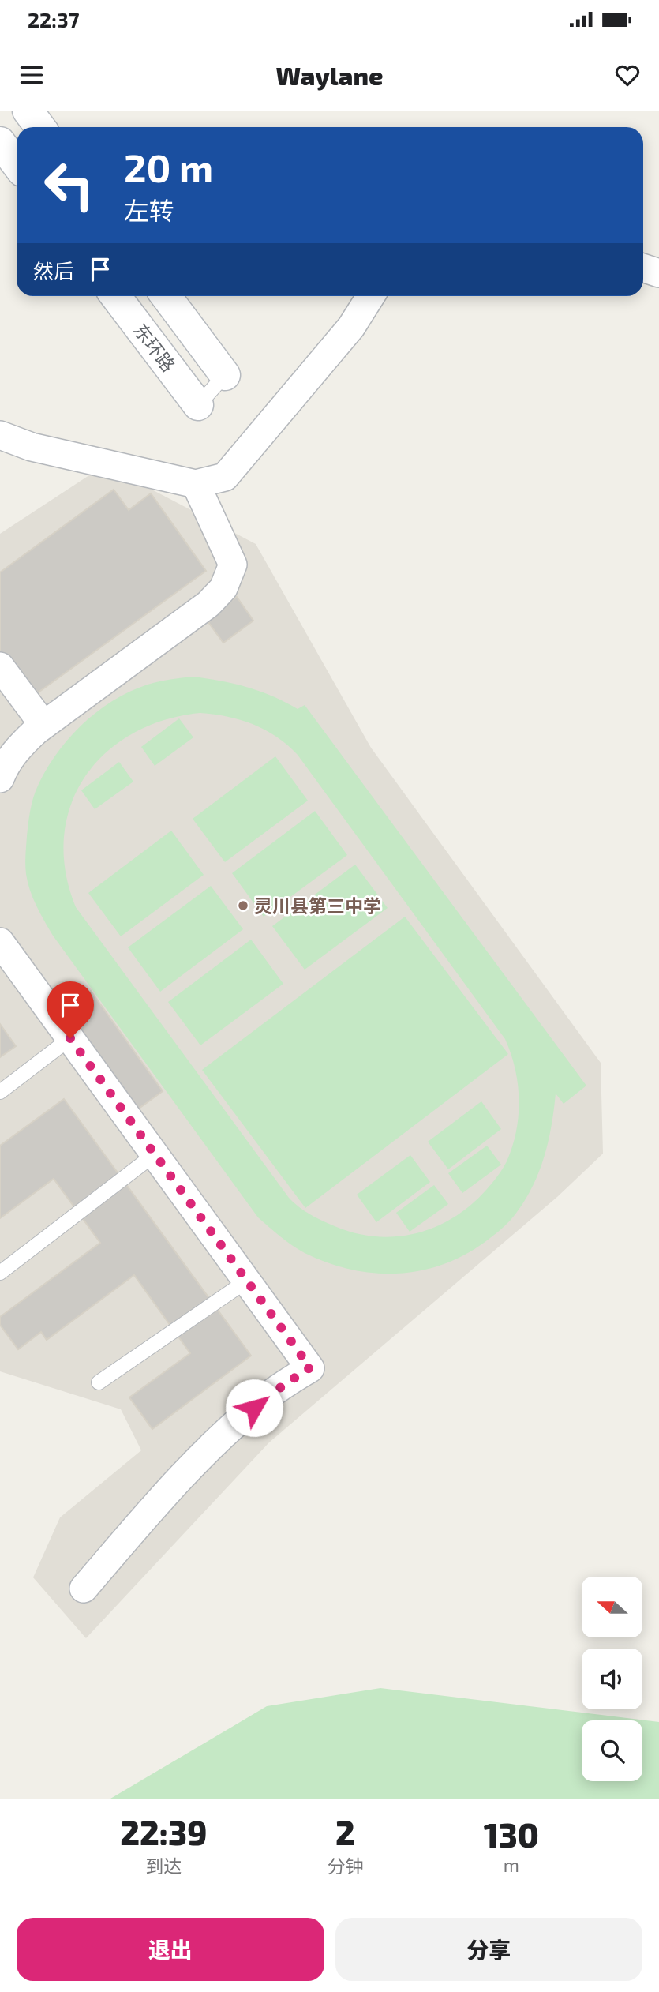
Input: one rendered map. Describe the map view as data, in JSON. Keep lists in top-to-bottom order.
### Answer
{
  "streets": {
    "main road": ["东环路"]
  },
  "places": ["灵川县第三中学"],
  "north": "left",
  "page": {
    "status": "22:37",
    "header": "Waylane",
    "turn": ["20 m", "左转"],
    "then": "然后",
    "eta": [
      "22:39",
      "到达",
      "2",
      "分钟",
      "130",
      "m"
    ],
    "buttons": ["退出", "分享"]
  }
}
